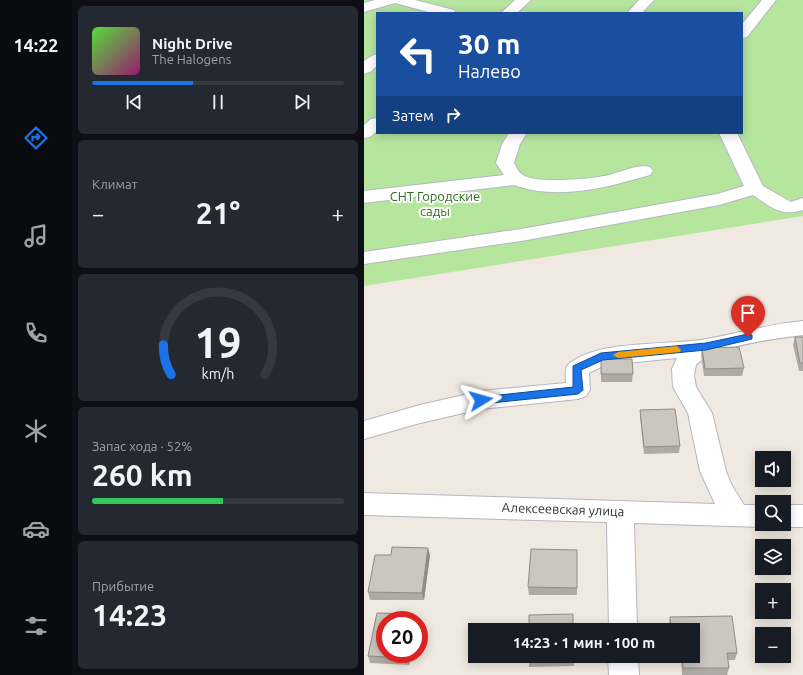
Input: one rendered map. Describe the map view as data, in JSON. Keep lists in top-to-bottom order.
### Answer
{
  "streets": {
    "street": ["Алексеевская улица"]
  },
  "parks": ["СНТ Городские сады"],
  "page": {
    "tabs": "14:22",
    "turn": ["30 m", "Налево"],
    "song": ["Night Drive", "The Halogens"],
    "then": "Затем",
    "tile": [
      "Климат",
      ["Запас хода · 52%", "260 km"],
      ["Прибытие", "14:23"]
    ],
    "heat": ["−", "21°", "+"],
    "map_buttons": ["+", "−"],
    "limit": "20",
    "trip": "14:23 · 1 мин · 100 m",
    "gauge": ["19", "km/h"]
  }
}
